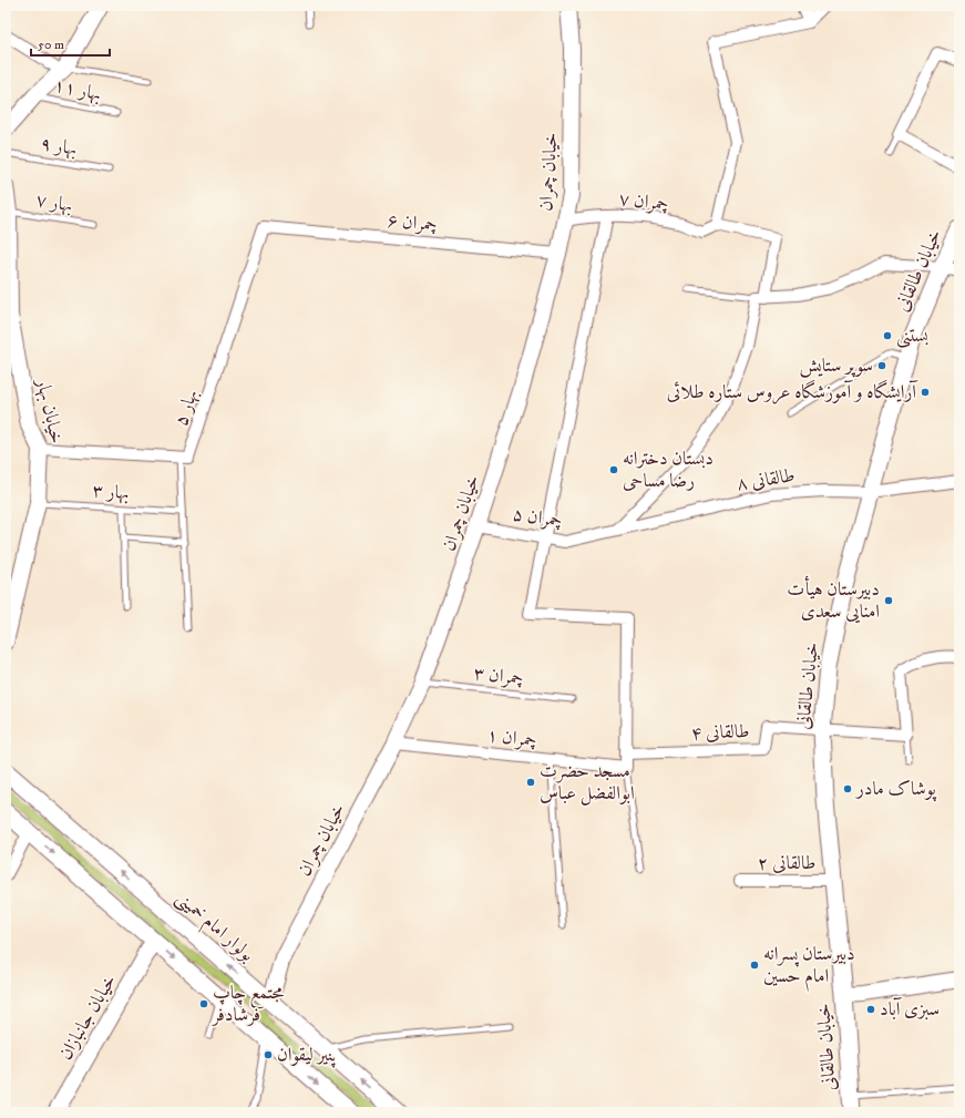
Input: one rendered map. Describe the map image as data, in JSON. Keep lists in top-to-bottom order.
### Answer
{
  "streets": {
    "main road": [
      "خیابان چمران",
      "خیابان طالقانی",
      "خیابان بهار",
      "بولوار امام خمینی",
      "خیابان جانبازان"
    ],
    "street": [
      "چمران ۷",
      "چمران ۶",
      "بهار ۵",
      "طالقانی ۸",
      "چمران ۵",
      "طالقانی ۴",
      "چمران ۱",
      "طالقانی ۲"
    ],
    "lane": [
      "بهار ۱۱",
      "بهار ۹",
      "بهار ۷",
      "بهار ۳",
      "چمران ۳"
    ]
  },
  "crossings": [
    ["خیابان چمران", "چمران ۷"],
    ["خیابان چمران", "چمران ۶"],
    ["خیابان چمران", "چمران ۵"],
    ["خیابان چمران", "چمران ۳"],
    ["خیابان چمران", "چمران ۱"],
    ["خیابان چمران", "بولوار امام خمینی"],
    ["بهار ۷", "خیابان بهار"],
    ["چمران ۶", "بهار ۵"],
    ["خیابان طالقانی", "طالقانی ۸"],
    ["خیابان طالقانی", "طالقانی ۴"],
    ["خیابان طالقانی", "طالقانی ۲"],
    ["خیابان بهار", "بهار ۳"],
    ["طالقانی ۸", "چمران ۵"]
  ],
  "places": [
    "بستنی",
    "سوپر ستایش",
    "آرایشگاه و آموزشگاه عروس ستاره طلائی",
    "دبستان دخترانه رضا مساحی",
    "دبیرستان هیأت امنایی سعدی",
    "مسجد حضرت ابوالفضل عباس",
    "پوشاک مادر",
    "دبیرستان پسرانه امام حسین",
    "مجتمع چاپ فرشادفر",
    "سبزی آباد",
    "پنیر لیقوان"
  ],
  "scale_bar": "50 m"
}
